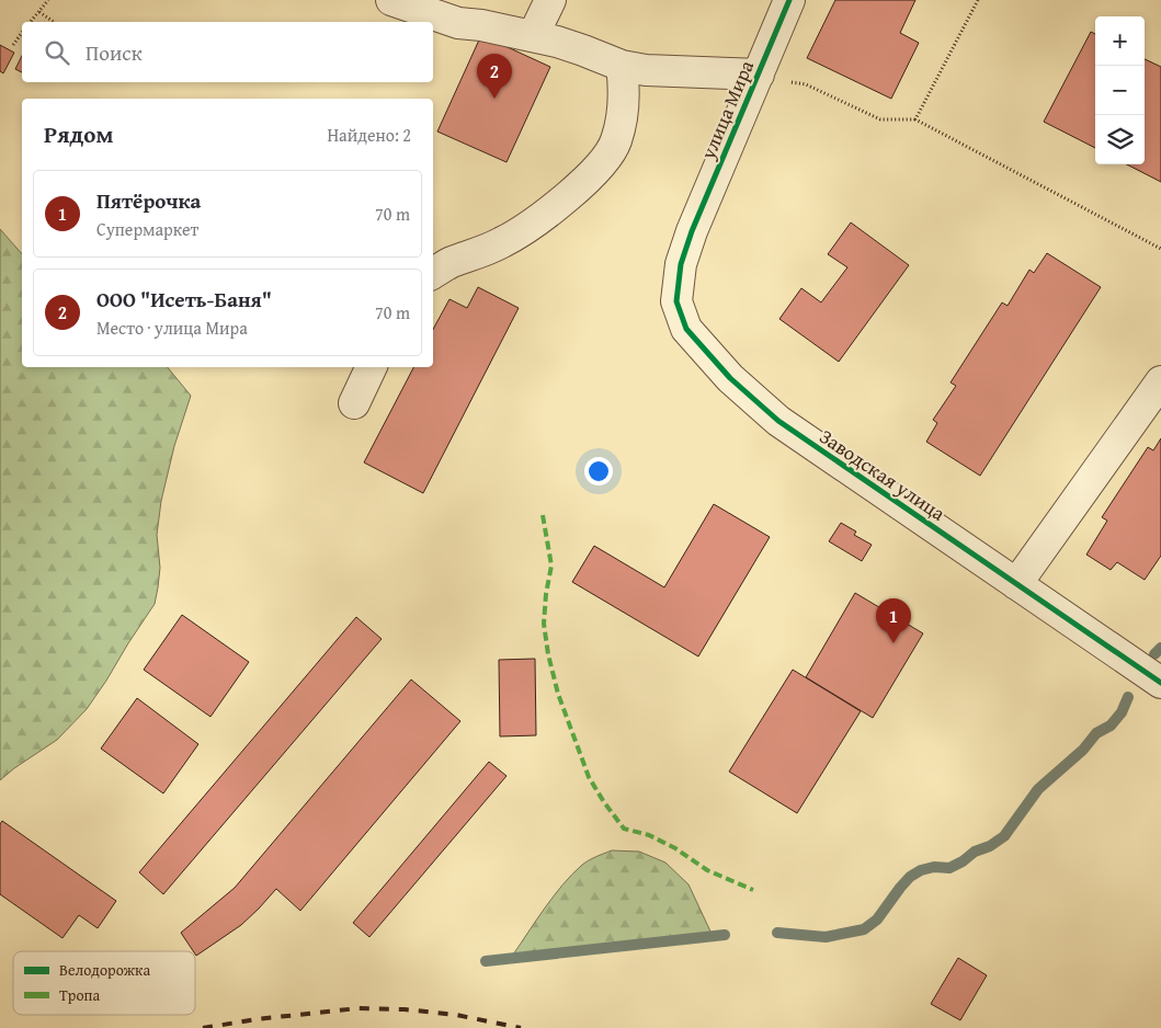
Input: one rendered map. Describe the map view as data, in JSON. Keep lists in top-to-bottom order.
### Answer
{
  "streets": {
    "street": ["улица Мира", "Заводская улица"]
  },
  "crossings": [
    ["улица Мира", "Заводская улица"]
  ],
  "legend": ["Велодорожка", "Тропа"],
  "page": {
    "map_buttons": ["+", "−"],
    "search": "Поиск",
    "pins": ["2", "1"],
    "heading": ["Рядом", "Найдено: 2"],
    "list": [
      {
        "mark": "1",
        "name": "Пятёрочка",
        "note": "Супермаркет",
        "value": "70 m"
      },
      {
        "mark": "2",
        "name": "ООО \"Исеть-Баня\"",
        "note": "Место · улица Мира",
        "value": "70 m"
      }
    ]
  }
}
